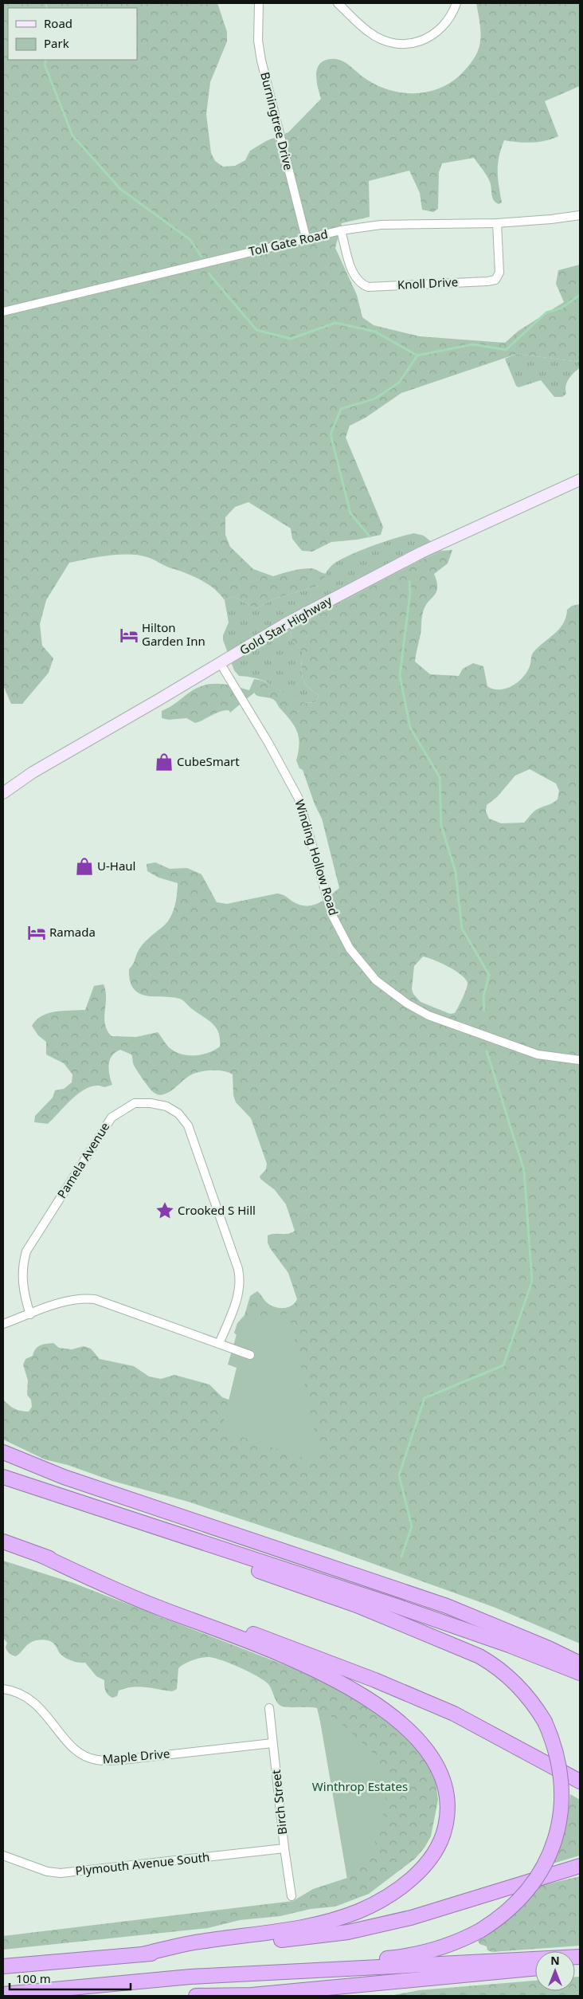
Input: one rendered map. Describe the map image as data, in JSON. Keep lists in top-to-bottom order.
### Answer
{
  "streets": {
    "main road": ["Gold Star Highway"],
    "street": [
      "Burningtree Drive",
      "Toll Gate Road",
      "Knoll Drive",
      "Winding Hollow Road",
      "Pamela Avenue",
      "Maple Drive",
      "Birch Street",
      "Plymouth Avenue South"
    ]
  },
  "crossings": [
    ["Burningtree Drive", "Toll Gate Road"],
    ["Toll Gate Road", "Knoll Drive"],
    ["Gold Star Highway", "Winding Hollow Road"],
    ["Maple Drive", "Birch Street"],
    ["Birch Street", "Plymouth Avenue South"]
  ],
  "parks": ["Winthrop Estates"],
  "places": {
    "hotel": ["Hilton Garden Inn", "Ramada"],
    "shop": ["CubeSmart", "U-Haul"],
    "place": ["Crooked S Hill"]
  },
  "legend": ["Road", "Park"],
  "scale_bar": "100 m",
  "north": "top"
}
